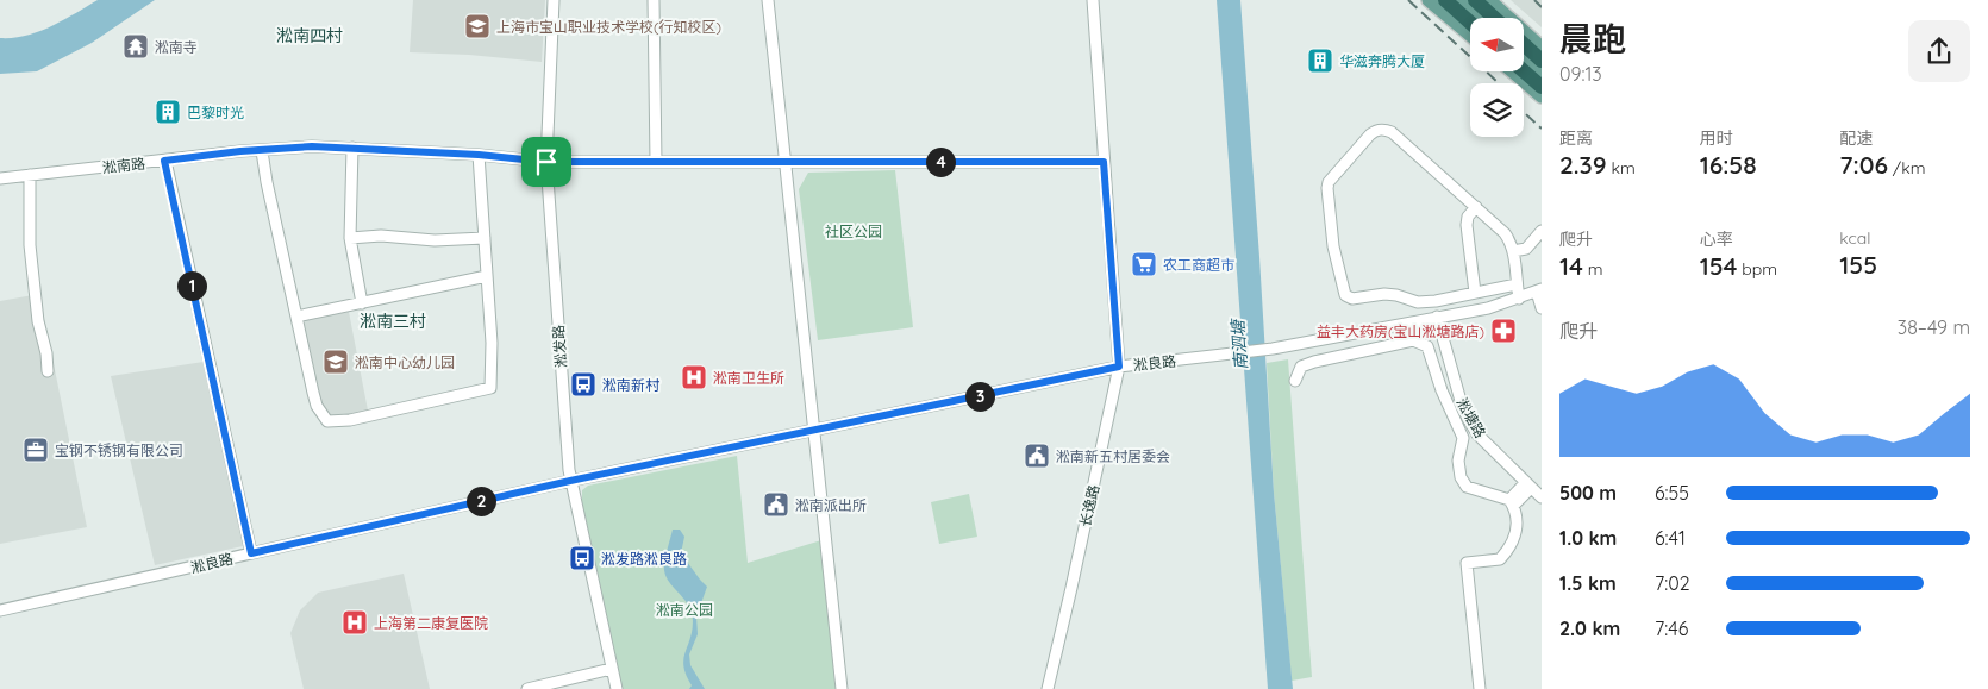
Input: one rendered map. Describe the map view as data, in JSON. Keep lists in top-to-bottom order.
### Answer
{
  "streets": {
    "street": [
      "淞南路",
      "淞发路",
      "淞良路",
      "淞塘路",
      "长逸路"
    ]
  },
  "crossings": [
    ["淞南路", "淞发路"],
    ["淞南路", "长逸路"],
    ["淞发路", "淞良路"],
    ["淞良路", "淞塘路"],
    ["淞良路", "长逸路"]
  ],
  "districts": ["淞南四村", "淞南三村"],
  "water": ["南泗塘"],
  "parks": ["社区公园", "淞南公园"],
  "places": {
    "school or university": ["上海市宝山职业技术学校(行知校区)", "淞南中心幼儿园"],
    "temple": ["淞南寺"],
    "building": ["华滋奔腾大厦", "巴黎时光"],
    "supermarket": ["农工商超市"],
    "pharmacy": ["益丰大药房(宝山淞塘路店)"],
    "hospital": ["淞南卫生所", "上海第二康复医院"],
    "bus stop": ["淞南新村", "淞发路淞良路"],
    "office": ["宝钢不锈钢有限公司"],
    "public building": ["淞南新五村居委会", "淞南派出所"]
  },
  "north": "left",
  "page": {
    "heading": ["晨跑", "09:13"],
    "stats": [
      ["距离", "2.39 km"],
      ["用时", "16:58"],
      ["配速", "7:06 /km"],
      ["爬升", "14 m"],
      ["心率", "154 bpm"],
      ["kcal", "155"]
    ],
    "pins": [
      "4",
      "1",
      "3",
      "2"
    ],
    "chart": ["爬升", "38–49 m"],
    "list": [
      {
        "name": "500 m",
        "note": "6:55"
      },
      {
        "name": "1.0 km",
        "note": "6:41"
      },
      {
        "name": "1.5 km",
        "note": "7:02"
      },
      {
        "name": "2.0 km",
        "note": "7:46"
      }
    ]
  }
}
